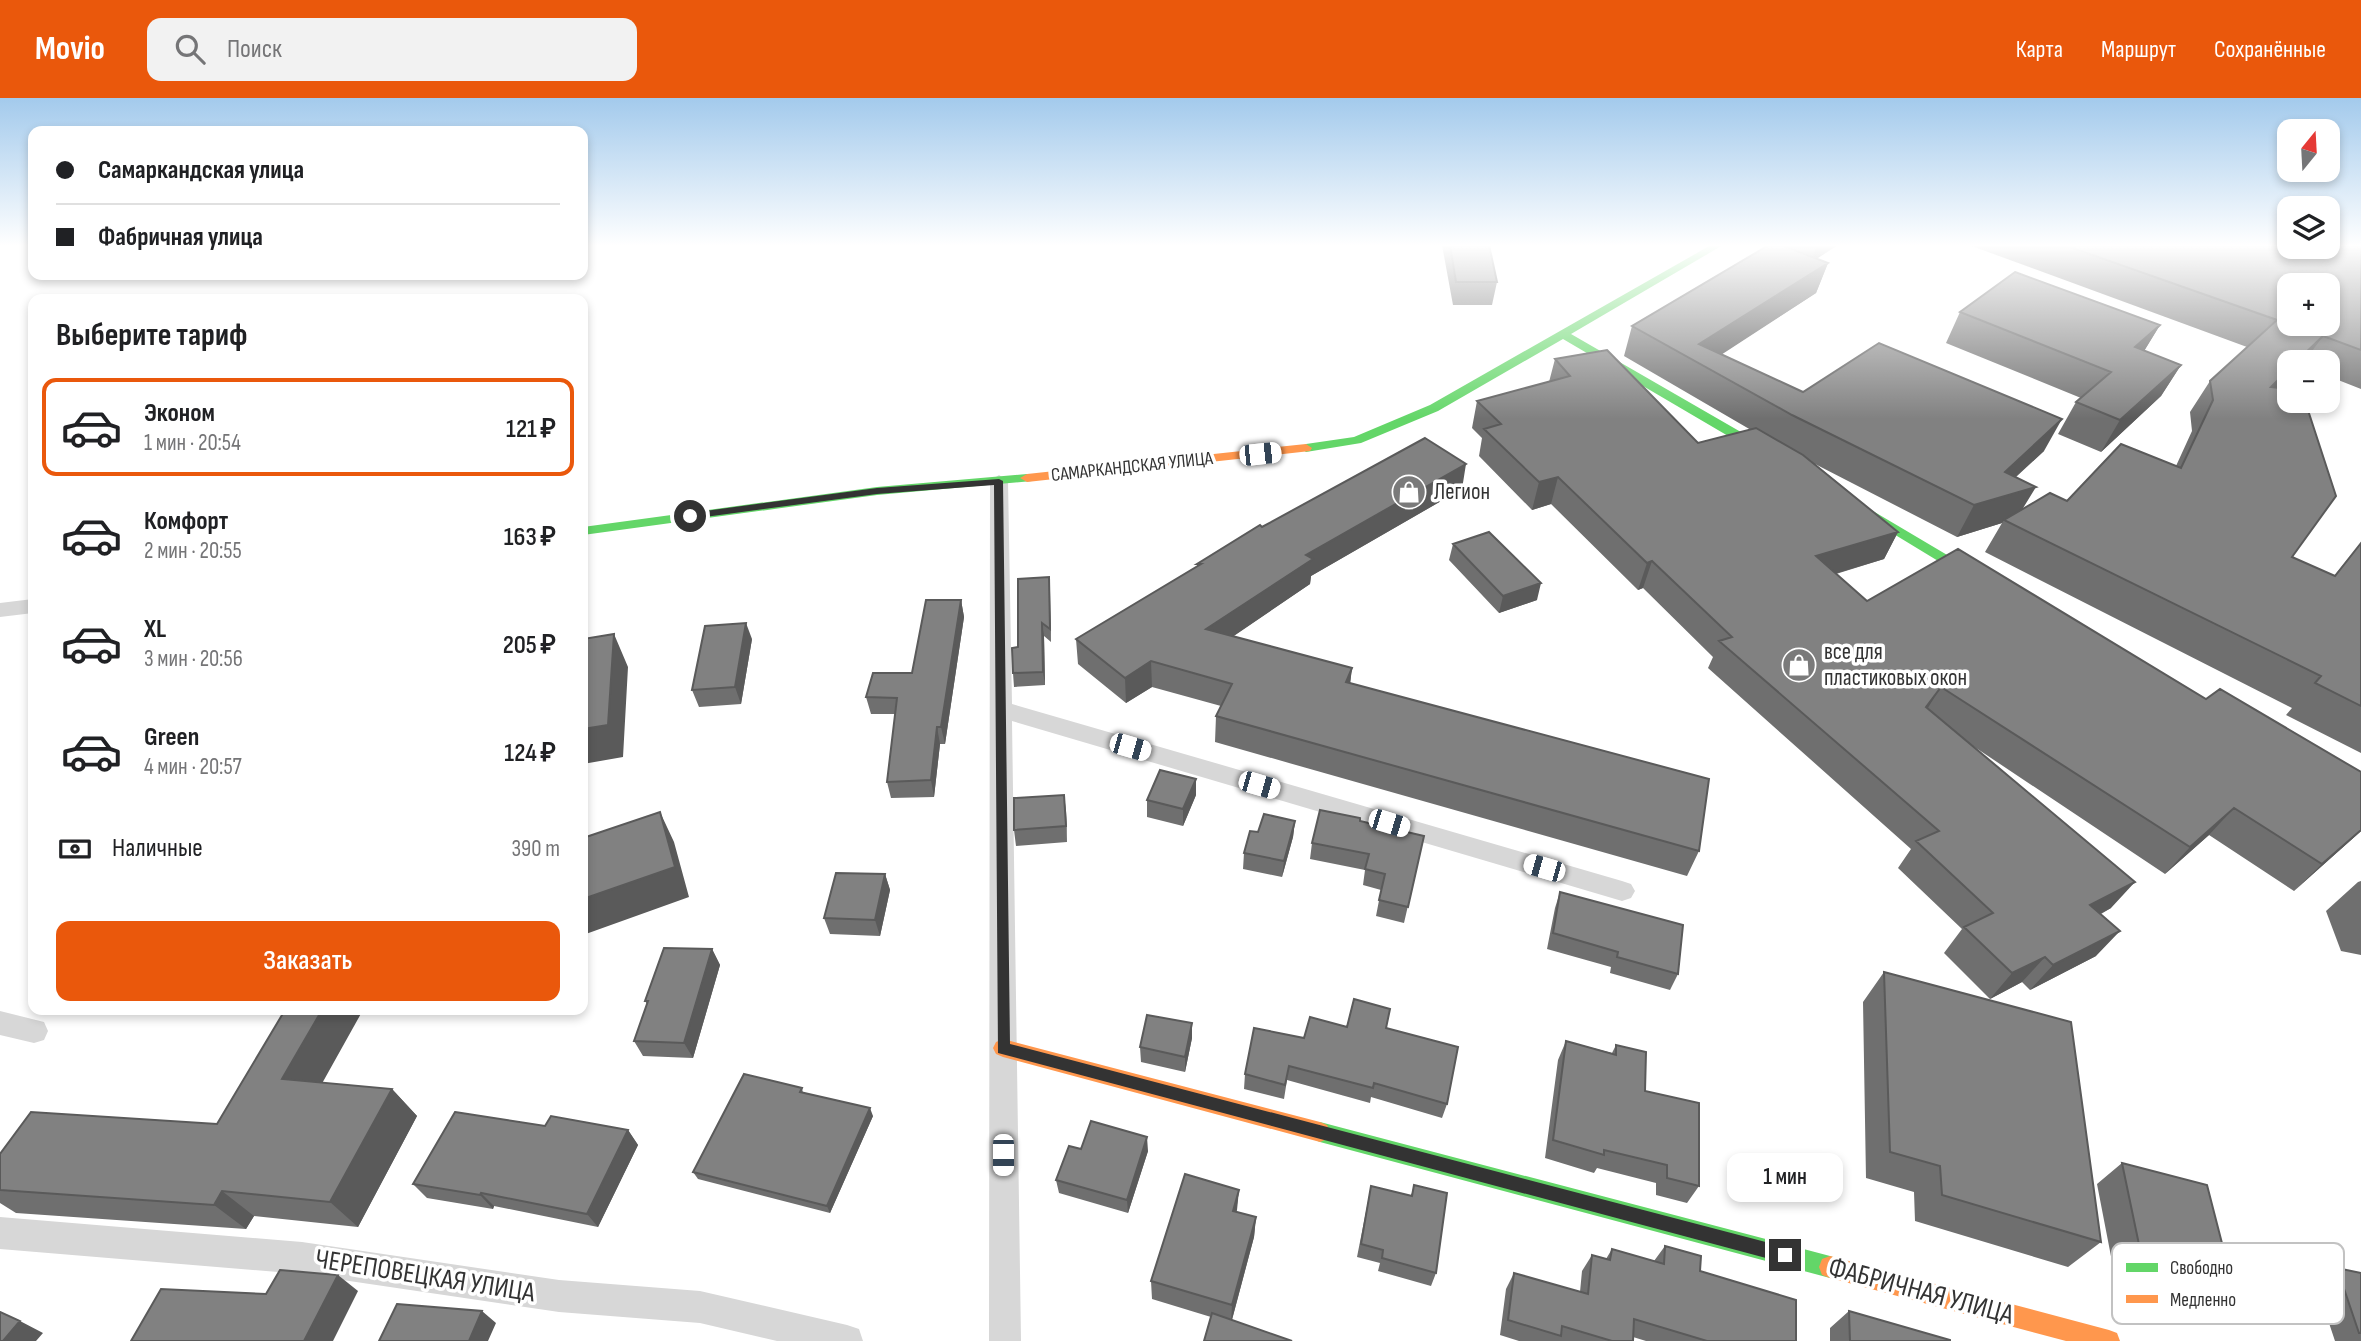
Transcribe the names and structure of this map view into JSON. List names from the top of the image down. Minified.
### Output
{"streets":{"street":["САМАРКАНДСКАЯ УЛИЦА","ЧЕРЕПОВЕЦКАЯ УЛИЦА","ФАБРИЧНАЯ УЛИЦА"]},"places":{"shop":["Легион","все для пластиковых окон"]},"legend":["Свободно","Медленно"],"north":"top","page":{"header":"Movio","search":"Поиск","nav":["Карта","Маршрут","Сохранённые"],"map_buttons":["+","−"],"banner":["Самаркандская улица","Фабричная улица"],"heading":"Выберите тариф","list":[{"name":"Эконом","note":"1 мин · 20:54","value":"121 ₽"},{"name":"Комфорт","note":"2 мин · 20:55","value":"163 ₽"},{"name":"XL","note":"3 мин · 20:56","value":"205 ₽"},{"name":"Green","note":"4 мин · 20:57","value":"124 ₽"}],"pay":["Наличные","390 m"],"buttons":"Заказать","bubble":"1 мин"}}
